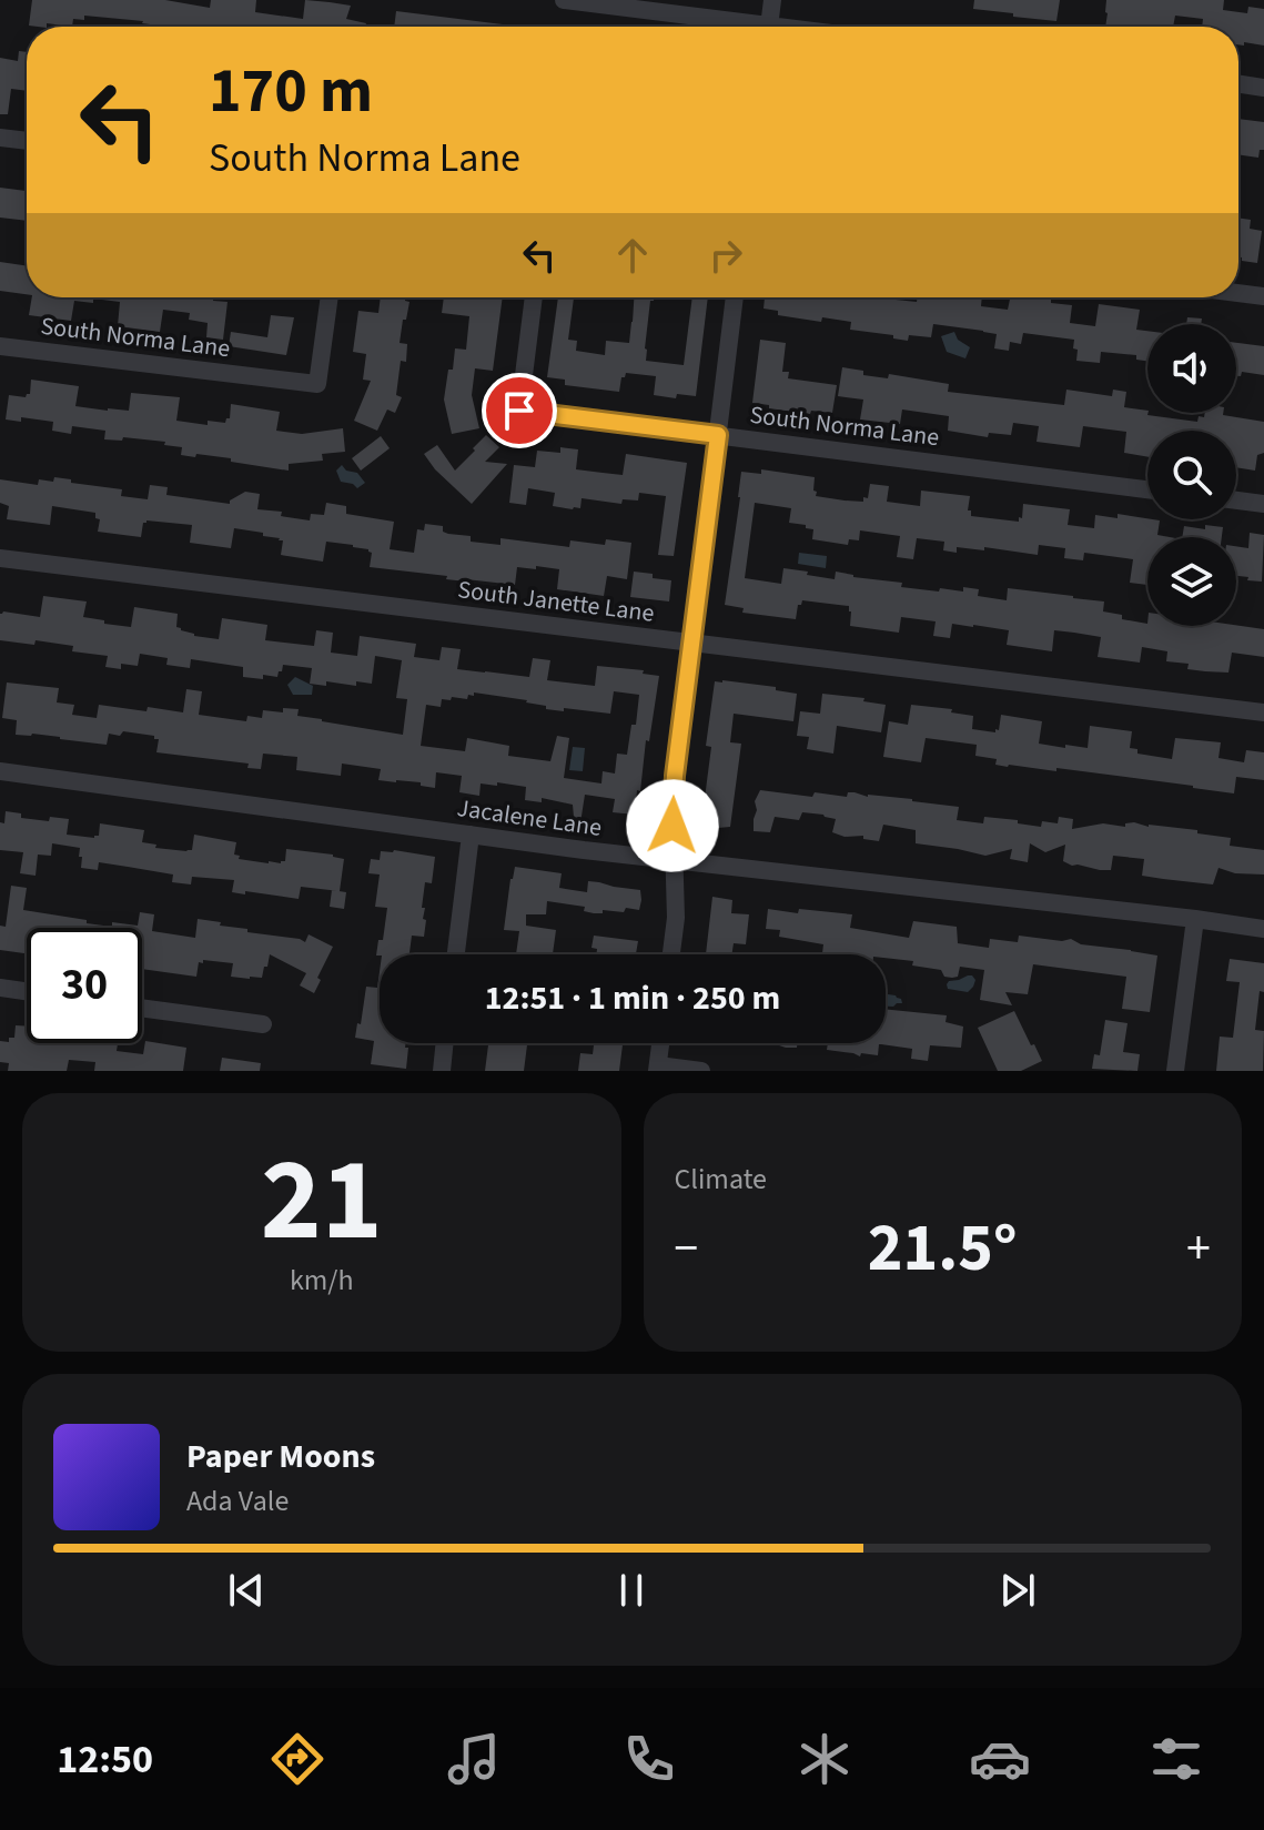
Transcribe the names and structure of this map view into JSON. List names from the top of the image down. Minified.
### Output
{"streets":{"street":["South Norma Lane","South Janette Lane","Jacalene Lane"]},"page":{"turn":["170 m","South Norma Lane"],"limit":"30","trip":"12:51 · 1 min · 250 m","tile":[["21","km/h"],"Climate"],"heat":["−","21.5°","+"],"song":["Paper Moons","Ada Vale"],"tabs":"12:50"}}
